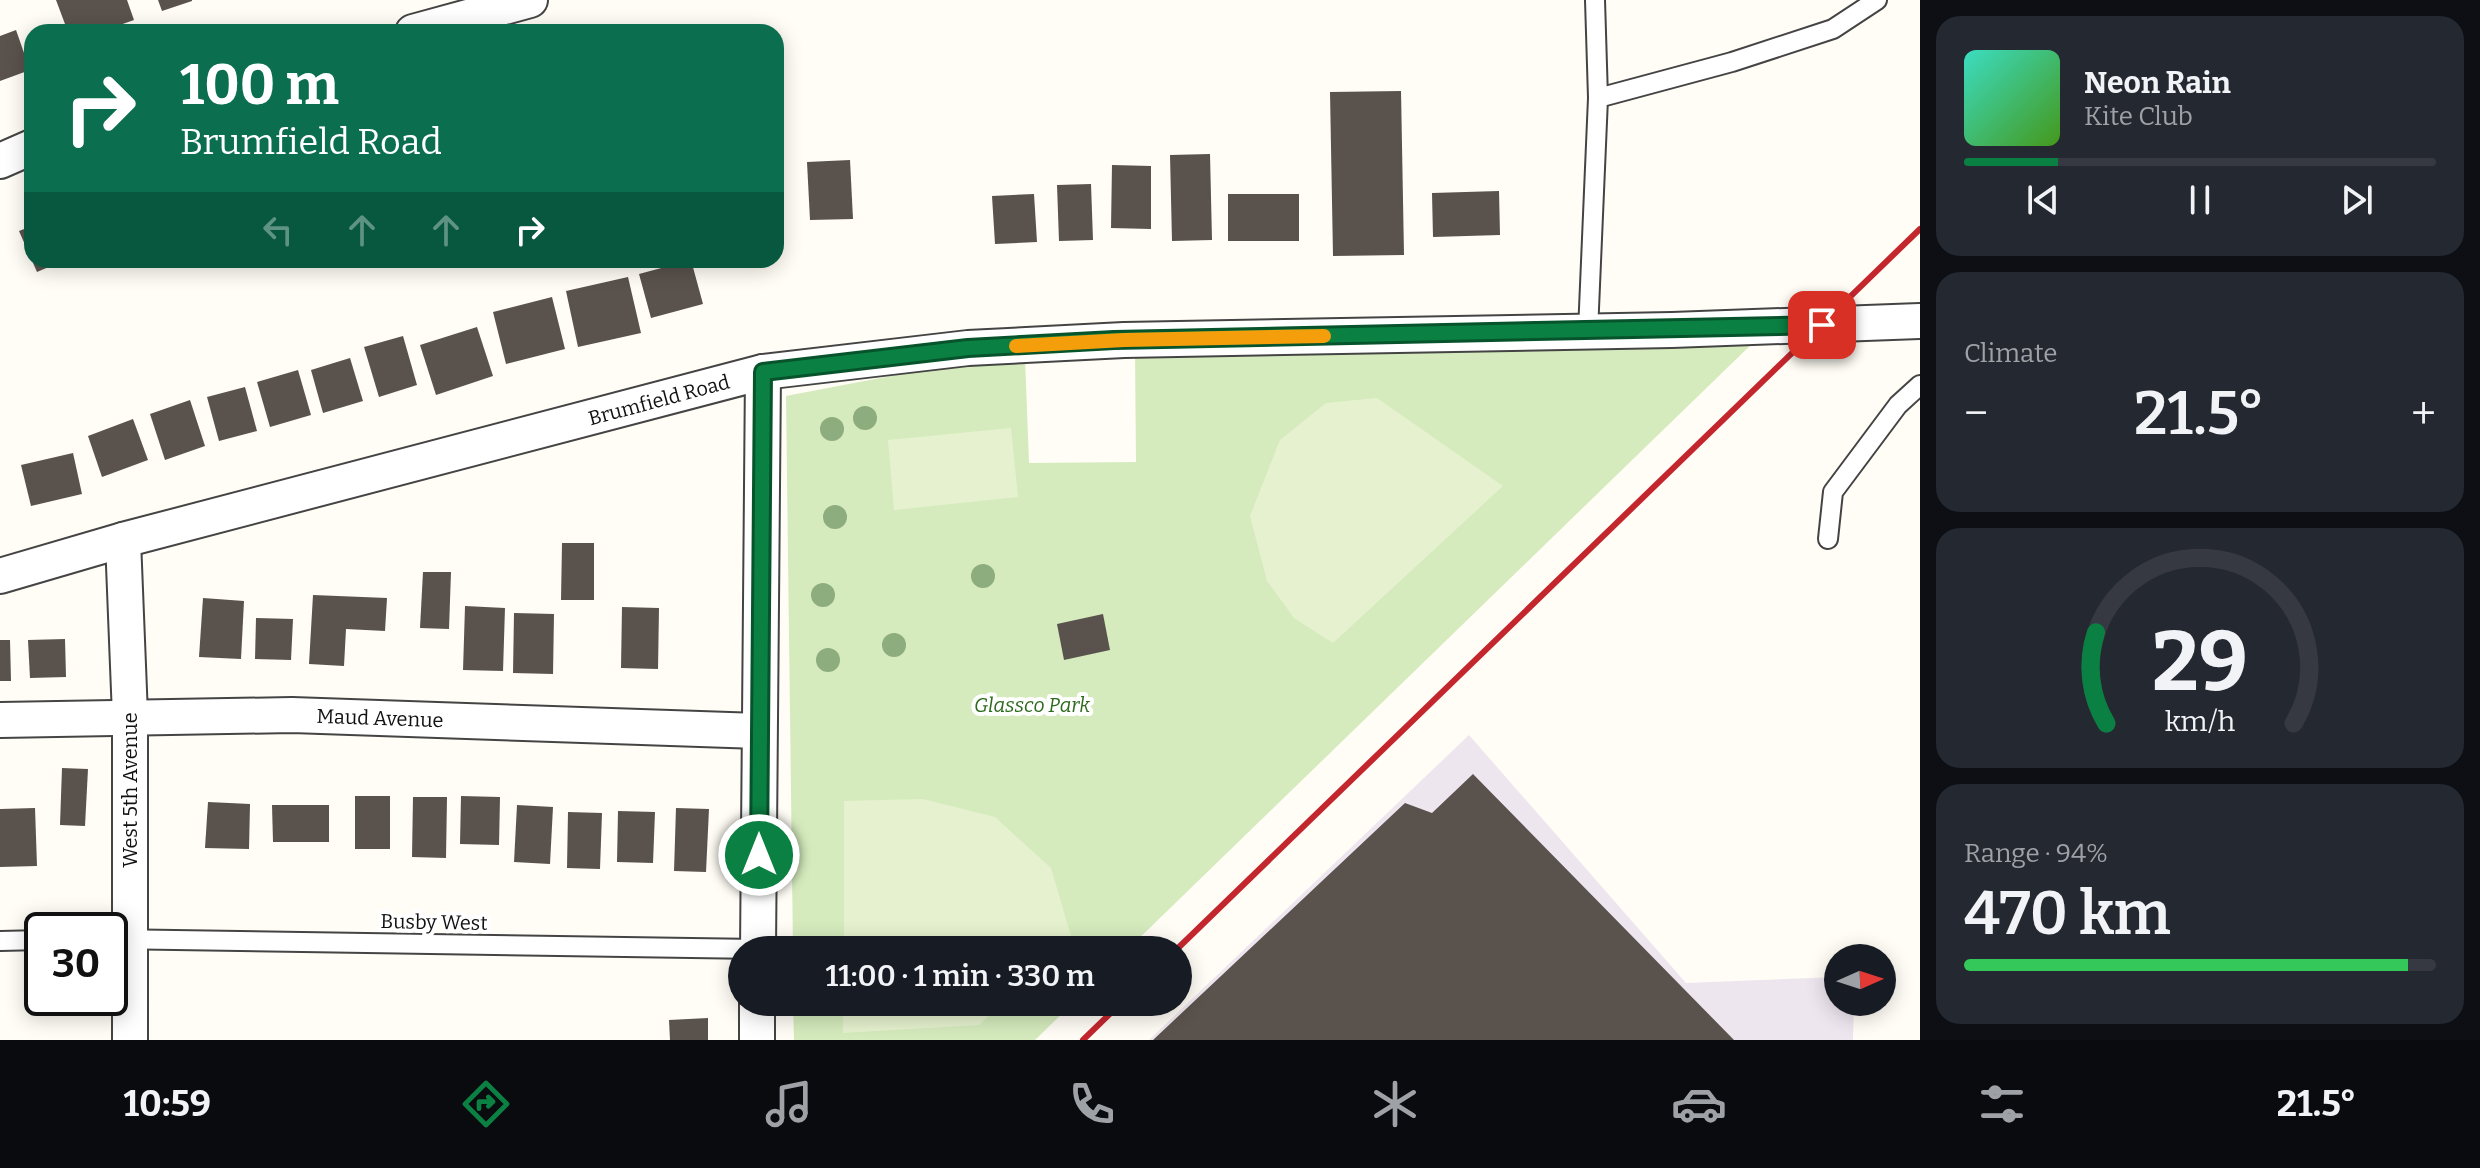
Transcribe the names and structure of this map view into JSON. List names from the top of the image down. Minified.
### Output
{"streets":{"street":["Brumfield Road","Maud Avenue","West 5th Avenue"],"lane":["Busby West"]},"crossings":[["Brumfield Road","West 5th Avenue"],["Maud Avenue","West 5th Avenue"]],"parks":["Glassco Park"],"north":"right","page":{"turn":["100 m","Brumfield Road"],"song":["Neon Rain","Kite Club"],"tile":["Climate",["Range · 94%","470 km"]],"heat":["−","21.5°","+"],"limit":"30","trip":"11:00 · 1 min · 330 m","tabs":["10:59","21.5°"],"gauge":["29","km/h"]}}
